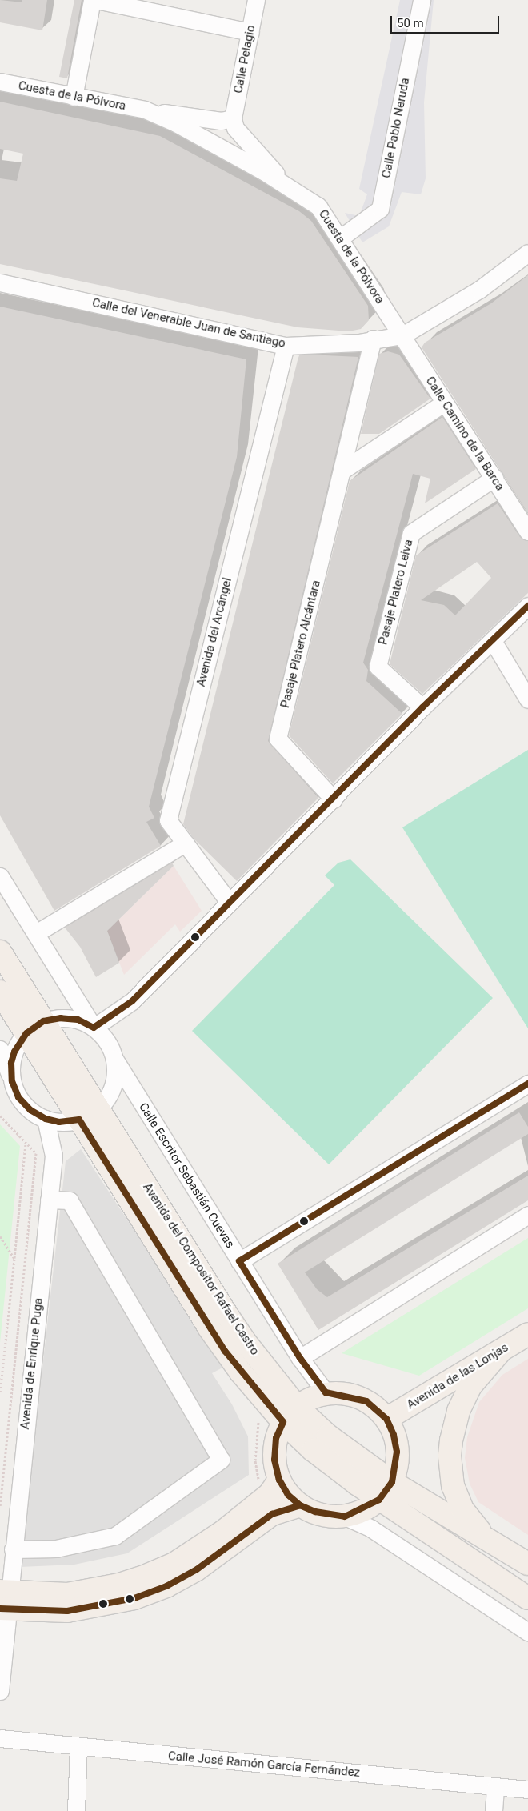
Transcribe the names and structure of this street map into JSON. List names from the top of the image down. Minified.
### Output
{"streets":{"main road":["Avenida del Compositor Rafael Castro","Avenida de las Lonjas"],"street":["Calle Pelagio","Cuesta de la Pólvora","Calle Pablo Neruda","Calle del Venerable Juan de Santiago","Calle Camino de la Barca","Pasaje Platero Leiva","Avenida del Arcángel","Pasaje Platero Alcántara","Calle Escritor Sebastián Cuevas","Avenida de Enrique Puga","Calle José Ramón García Fernández"]},"crossings":[["Calle Pelagio","Cuesta de la Pólvora"],["Cuesta de la Pólvora","Calle Pablo Neruda"],["Cuesta de la Pólvora","Calle del Venerable Juan de Santiago"],["Cuesta de la Pólvora","Calle Camino de la Barca"],["Calle del Venerable Juan de Santiago","Calle Camino de la Barca"],["Calle del Venerable Juan de Santiago","Avenida del Arcángel"],["Calle del Venerable Juan de Santiago","Pasaje Platero Alcántara"],["Calle Camino de la Barca","Pasaje Platero Leiva"]],"scale_bar":"50 m"}
